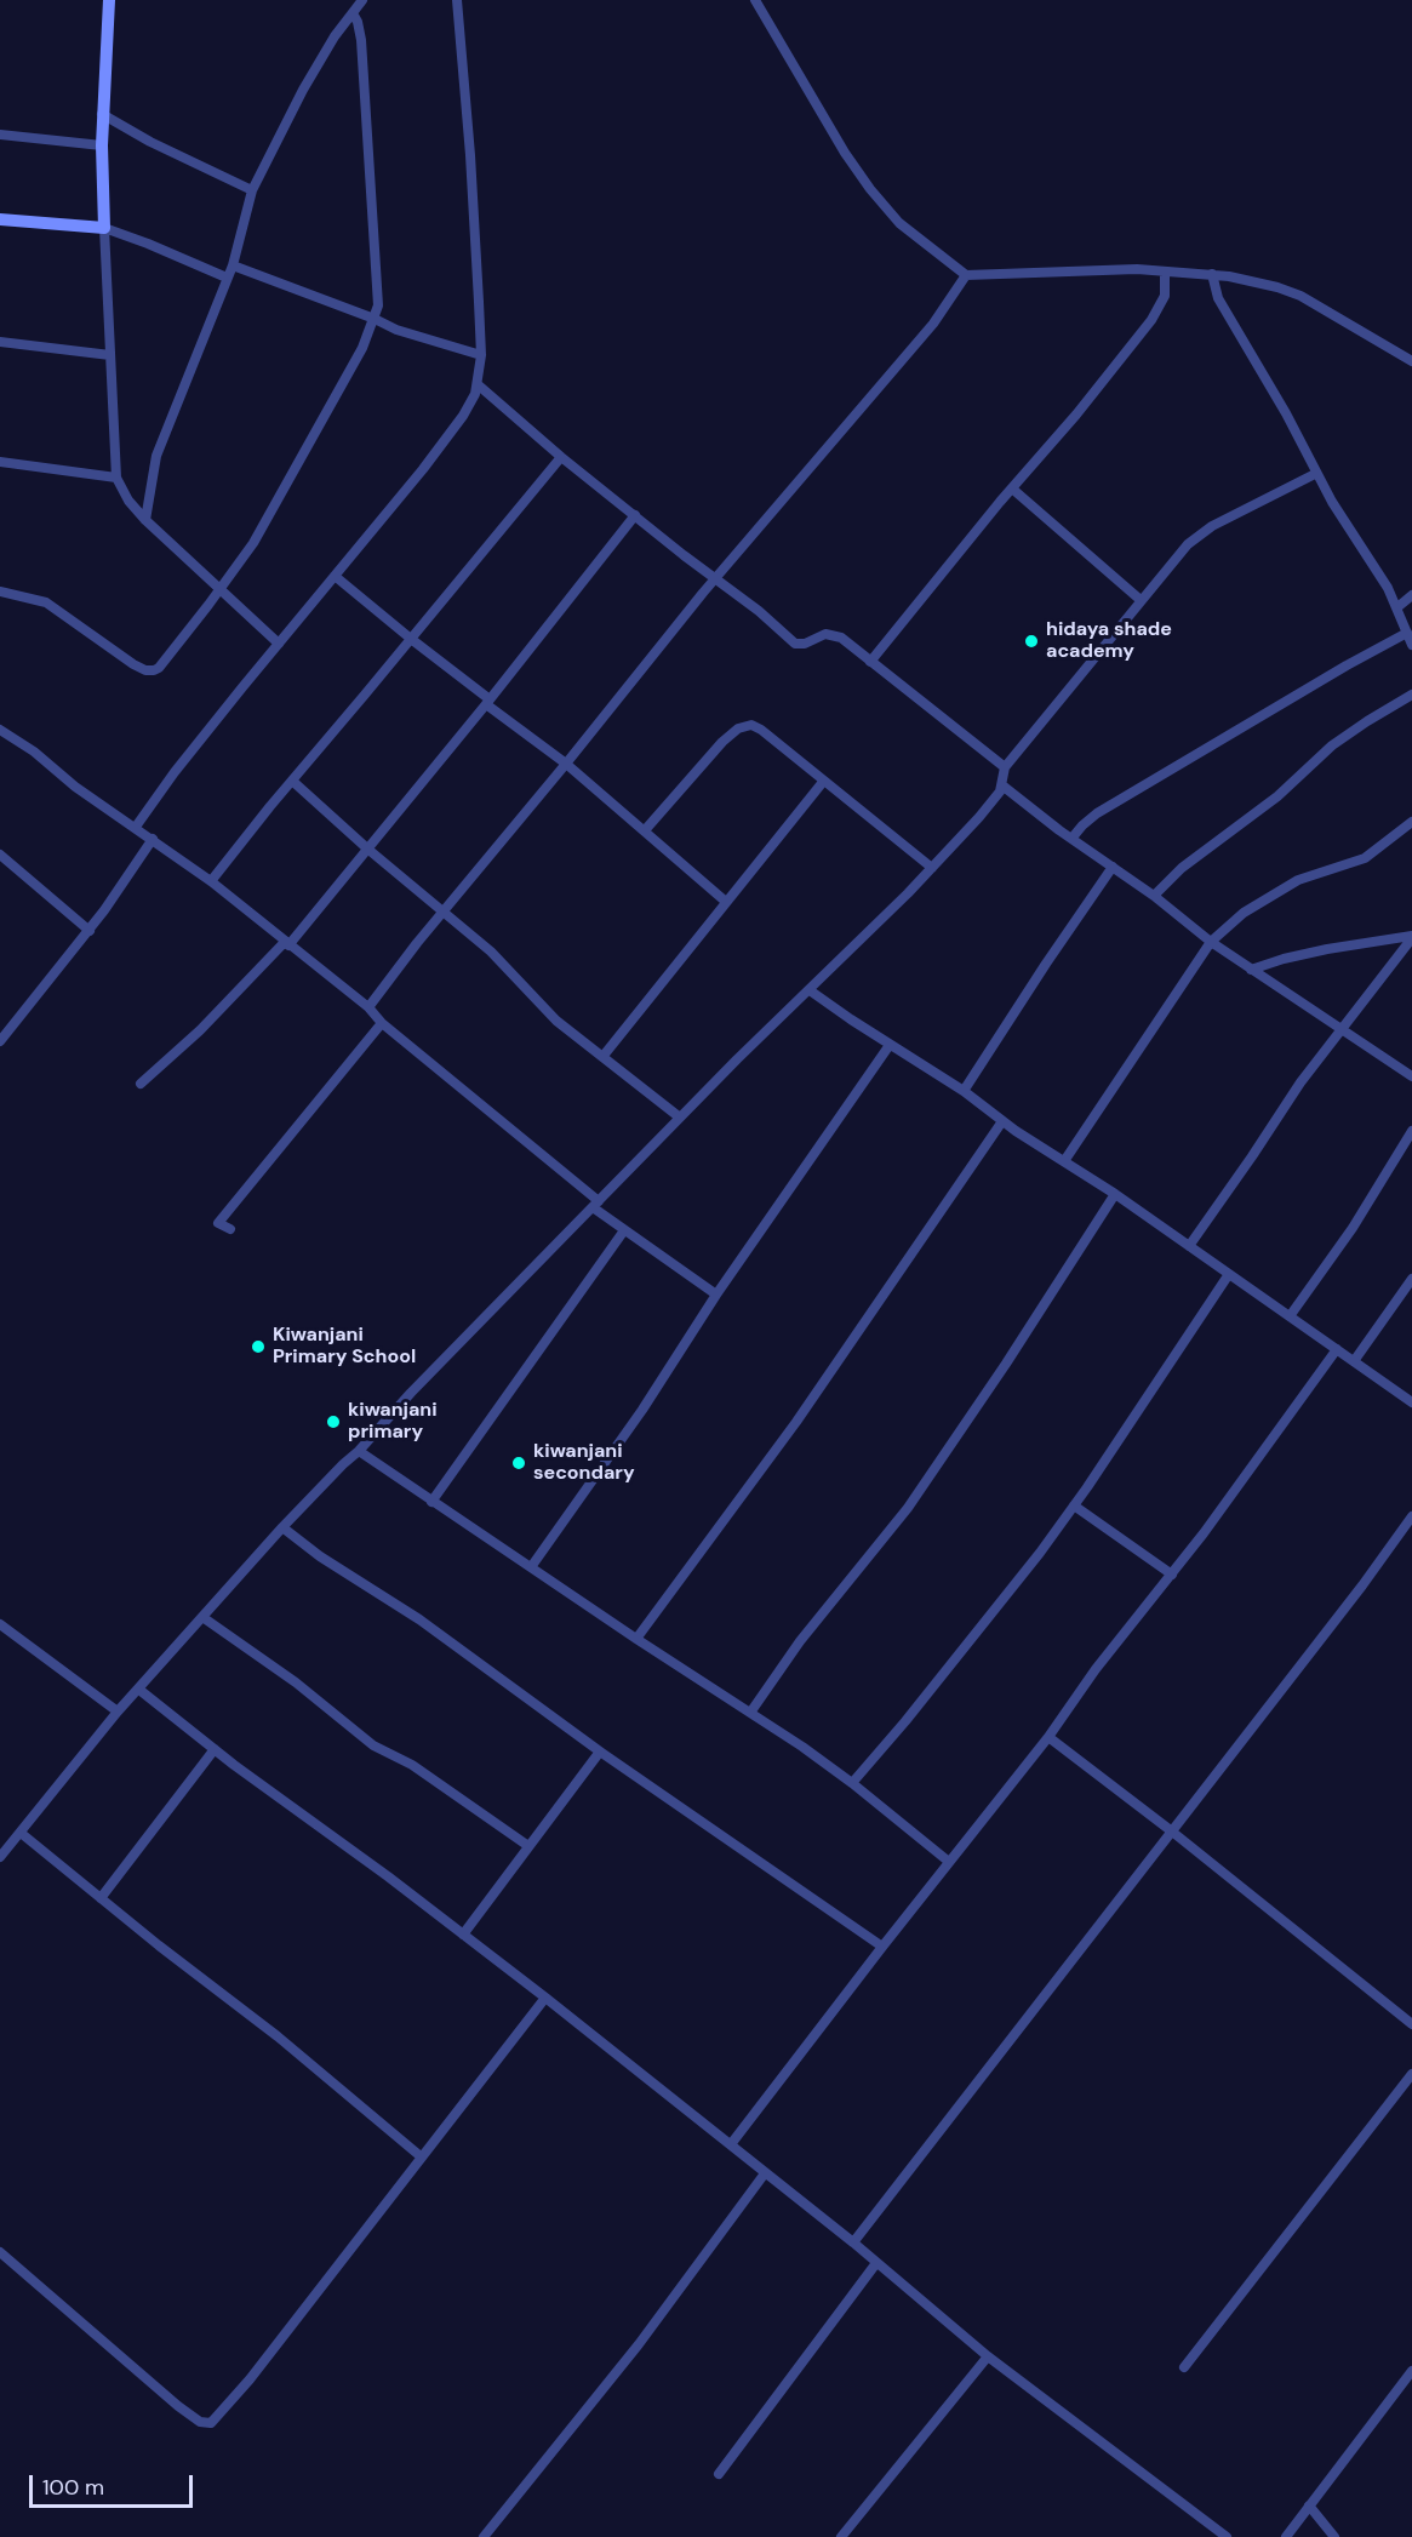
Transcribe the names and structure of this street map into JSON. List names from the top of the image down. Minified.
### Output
{"places":["hidaya shade academy","Kiwanjani Primary School","kiwanjani primary","kiwanjani secondary"],"scale_bar":"100 m"}
